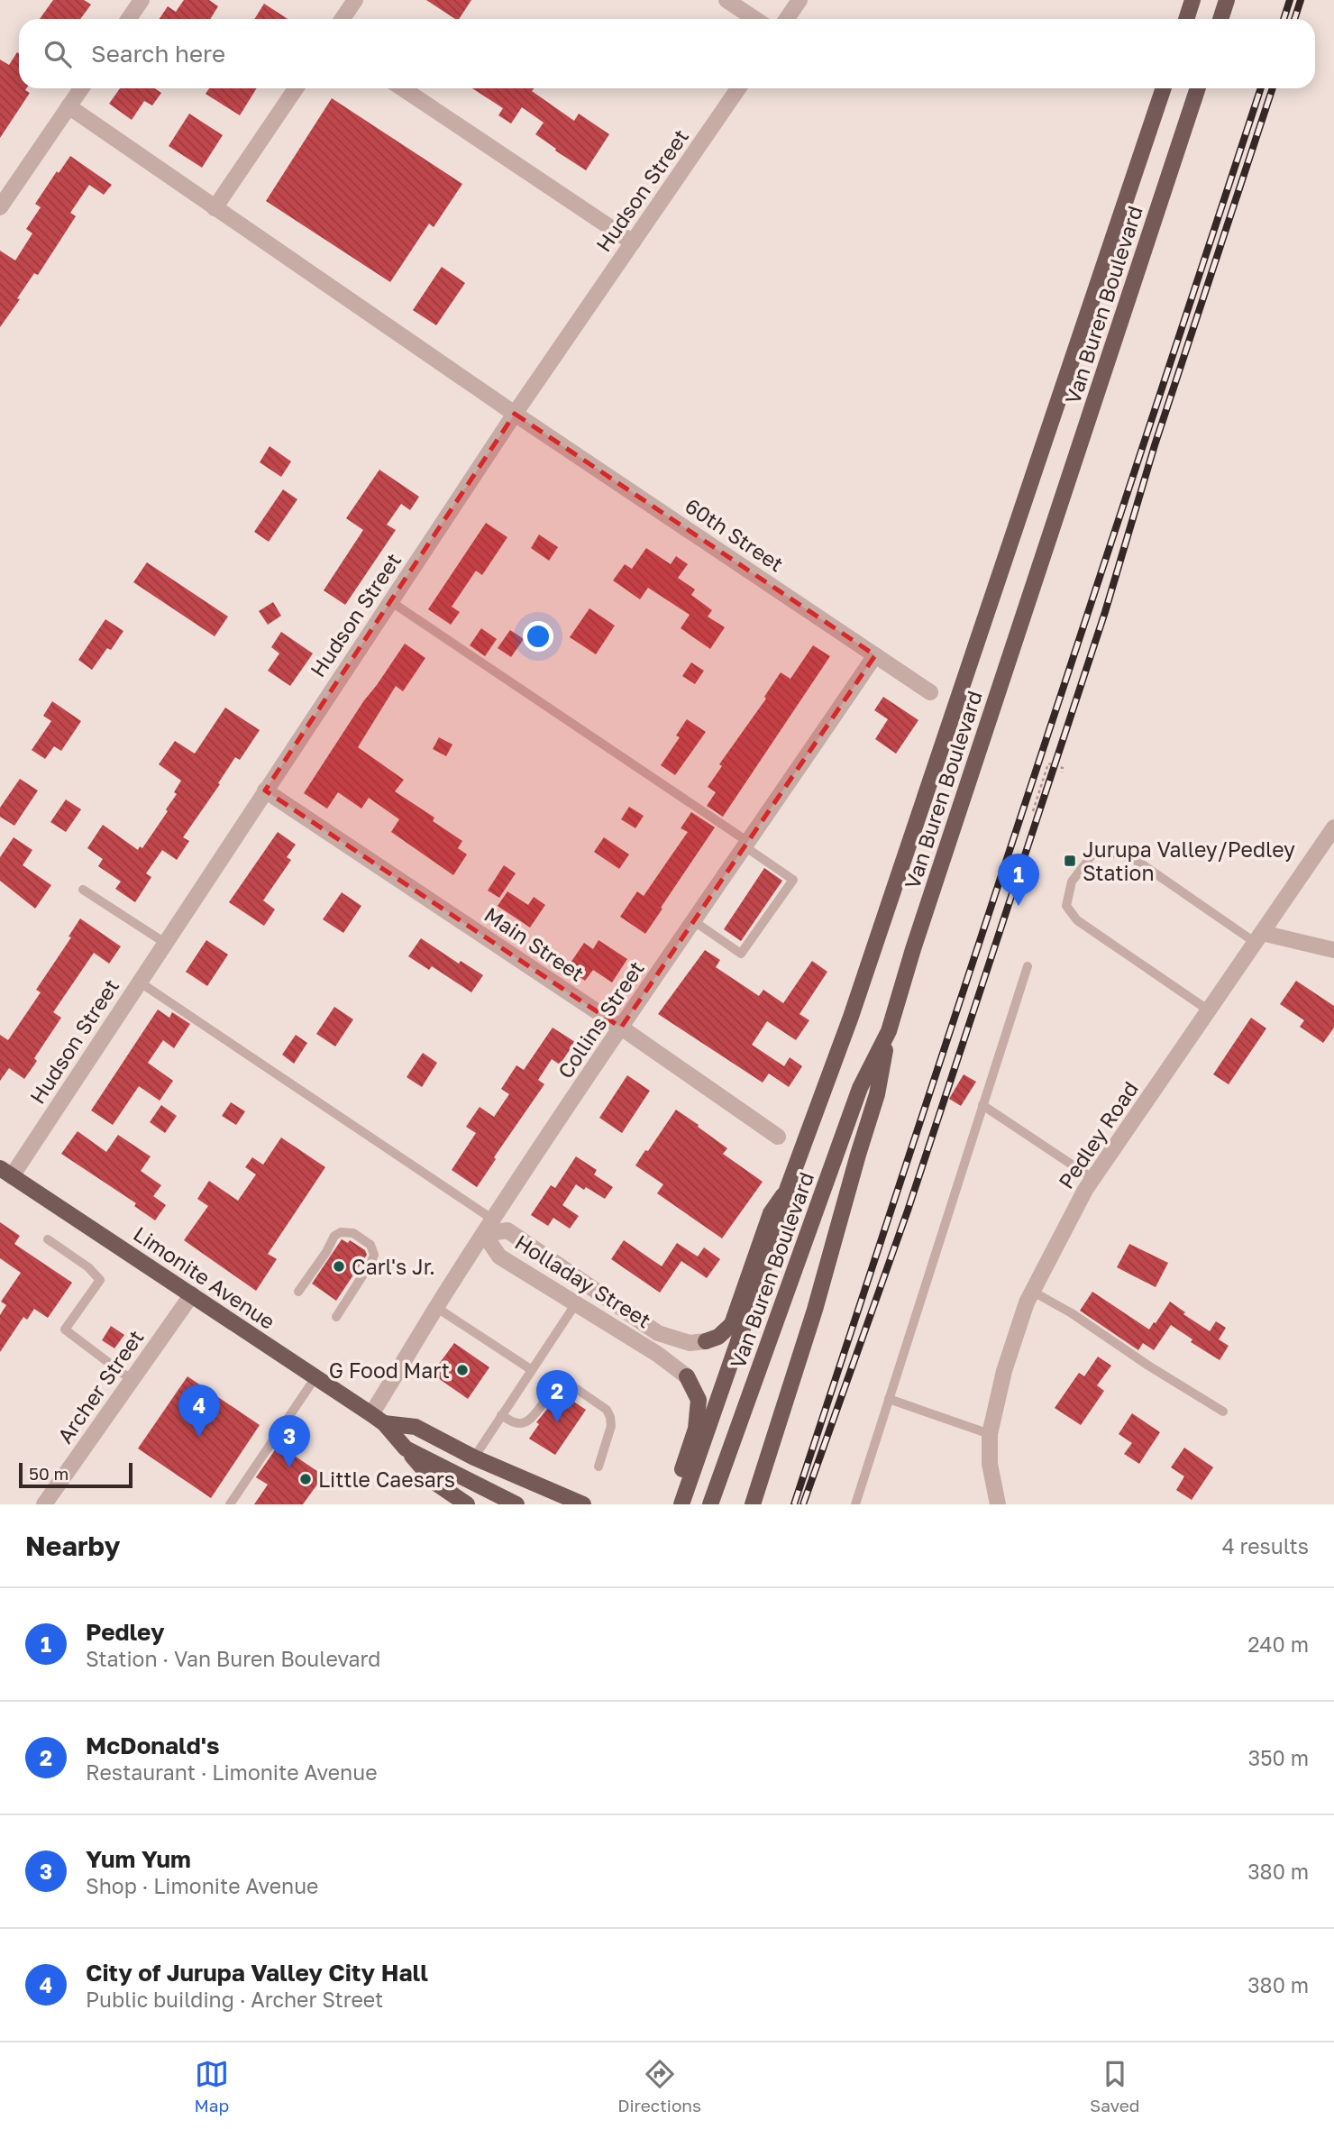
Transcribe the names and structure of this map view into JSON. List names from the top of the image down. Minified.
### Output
{"streets":{"main road":["Van Buren Boulevard","Limonite Avenue"],"street":["Hudson Street","60th Street","Main Street","Collins Street","Pedley Road","Holladay Street","Archer Street"]},"crossings":[["Hudson Street","60th Street"],["Hudson Street","Main Street"],["Hudson Street","Limonite Avenue"],["60th Street","Collins Street"],["Main Street","Collins Street"],["Collins Street","Limonite Avenue"],["Collins Street","Holladay Street"],["Limonite Avenue","Archer Street"]],"places":{"transit":["Jurupa Valley/Pedley Station"],"other":["Carl's Jr.","G Food Mart","Little Caesars"]},"scale_bar":"50 m","page":{"search":"Search here","pins":["1","2","4","3"],"scale":"50 m","heading":["Nearby","4 results"],"list":[{"mark":"1","name":"Pedley","note":"Station · Van Buren Boulevard","value":"240 m"},{"mark":"2","name":"McDonald's","note":"Restaurant · Limonite Avenue","value":"350 m"},{"mark":"3","name":"Yum Yum","note":"Shop · Limonite Avenue","value":"380 m"},{"mark":"4","name":"City of Jurupa Valley City Hall","note":"Public building · Archer Street","value":"380 m"}],"nav":["Map","Directions","Saved"]}}
